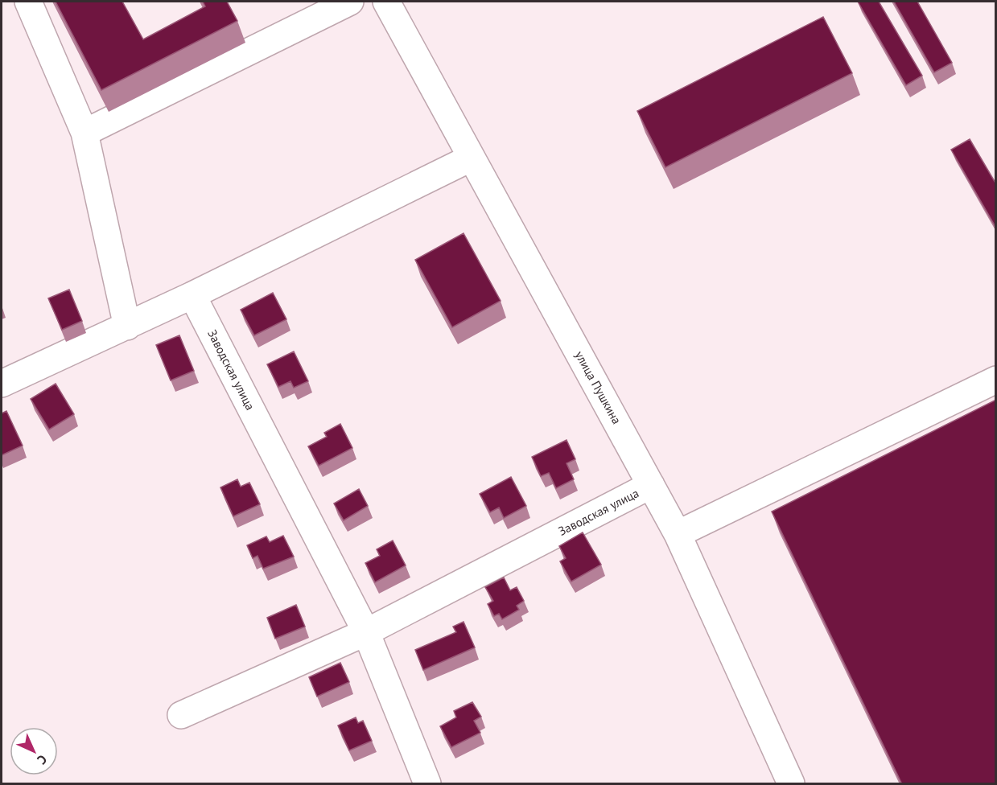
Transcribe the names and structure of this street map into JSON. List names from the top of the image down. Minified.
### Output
{"streets":{"street":["Заводская улица","улица Пушкина"]},"crossings":[["Заводская улица","улица Пушкина"]],"north":"bottom right"}
